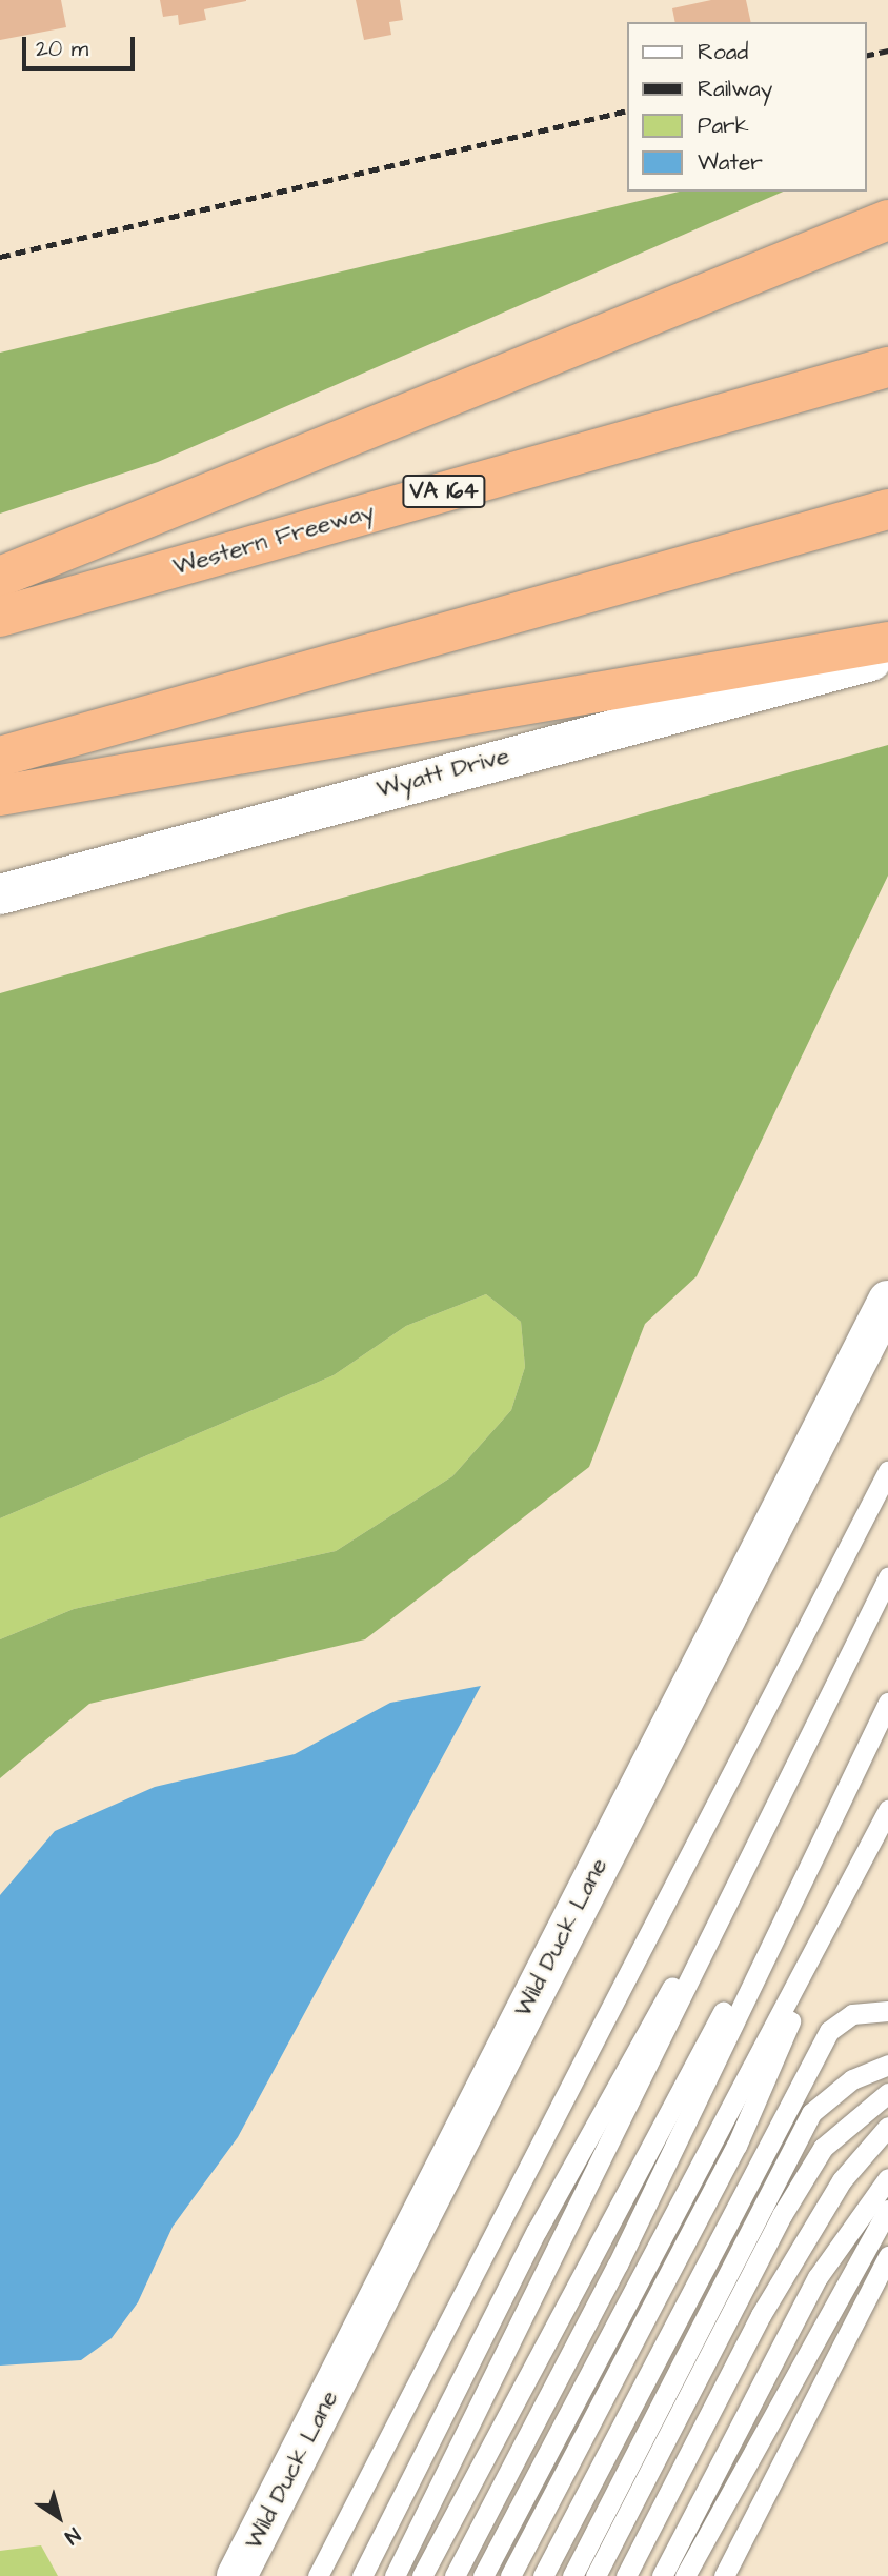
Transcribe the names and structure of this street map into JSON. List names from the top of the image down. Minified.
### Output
{"streets":{"highway":["VA 164","Western Freeway"],"street":["Wyatt Drive","Wild Duck Lane"]},"legend":["Road","Railway","Park","Water"],"scale_bar":"20 m","north":"bottom right"}
